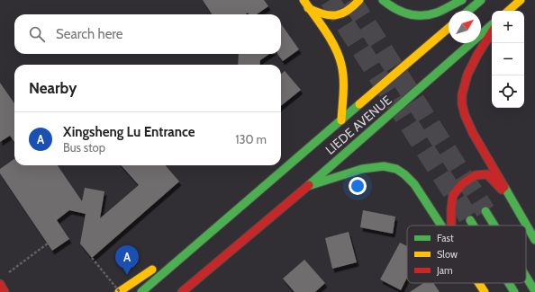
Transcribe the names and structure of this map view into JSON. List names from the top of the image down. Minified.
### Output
{"streets":{"main road":["LIEDE AVENUE"]},"legend":["Fast","Slow","Jam"],"north":"top right","page":{"map_buttons":["+","−"],"search":"Search here","heading":"Nearby","list":[{"mark":"A","name":"Xingsheng Lu Entrance","note":"Bus stop","value":"130 m"}],"pins":"A"}}
